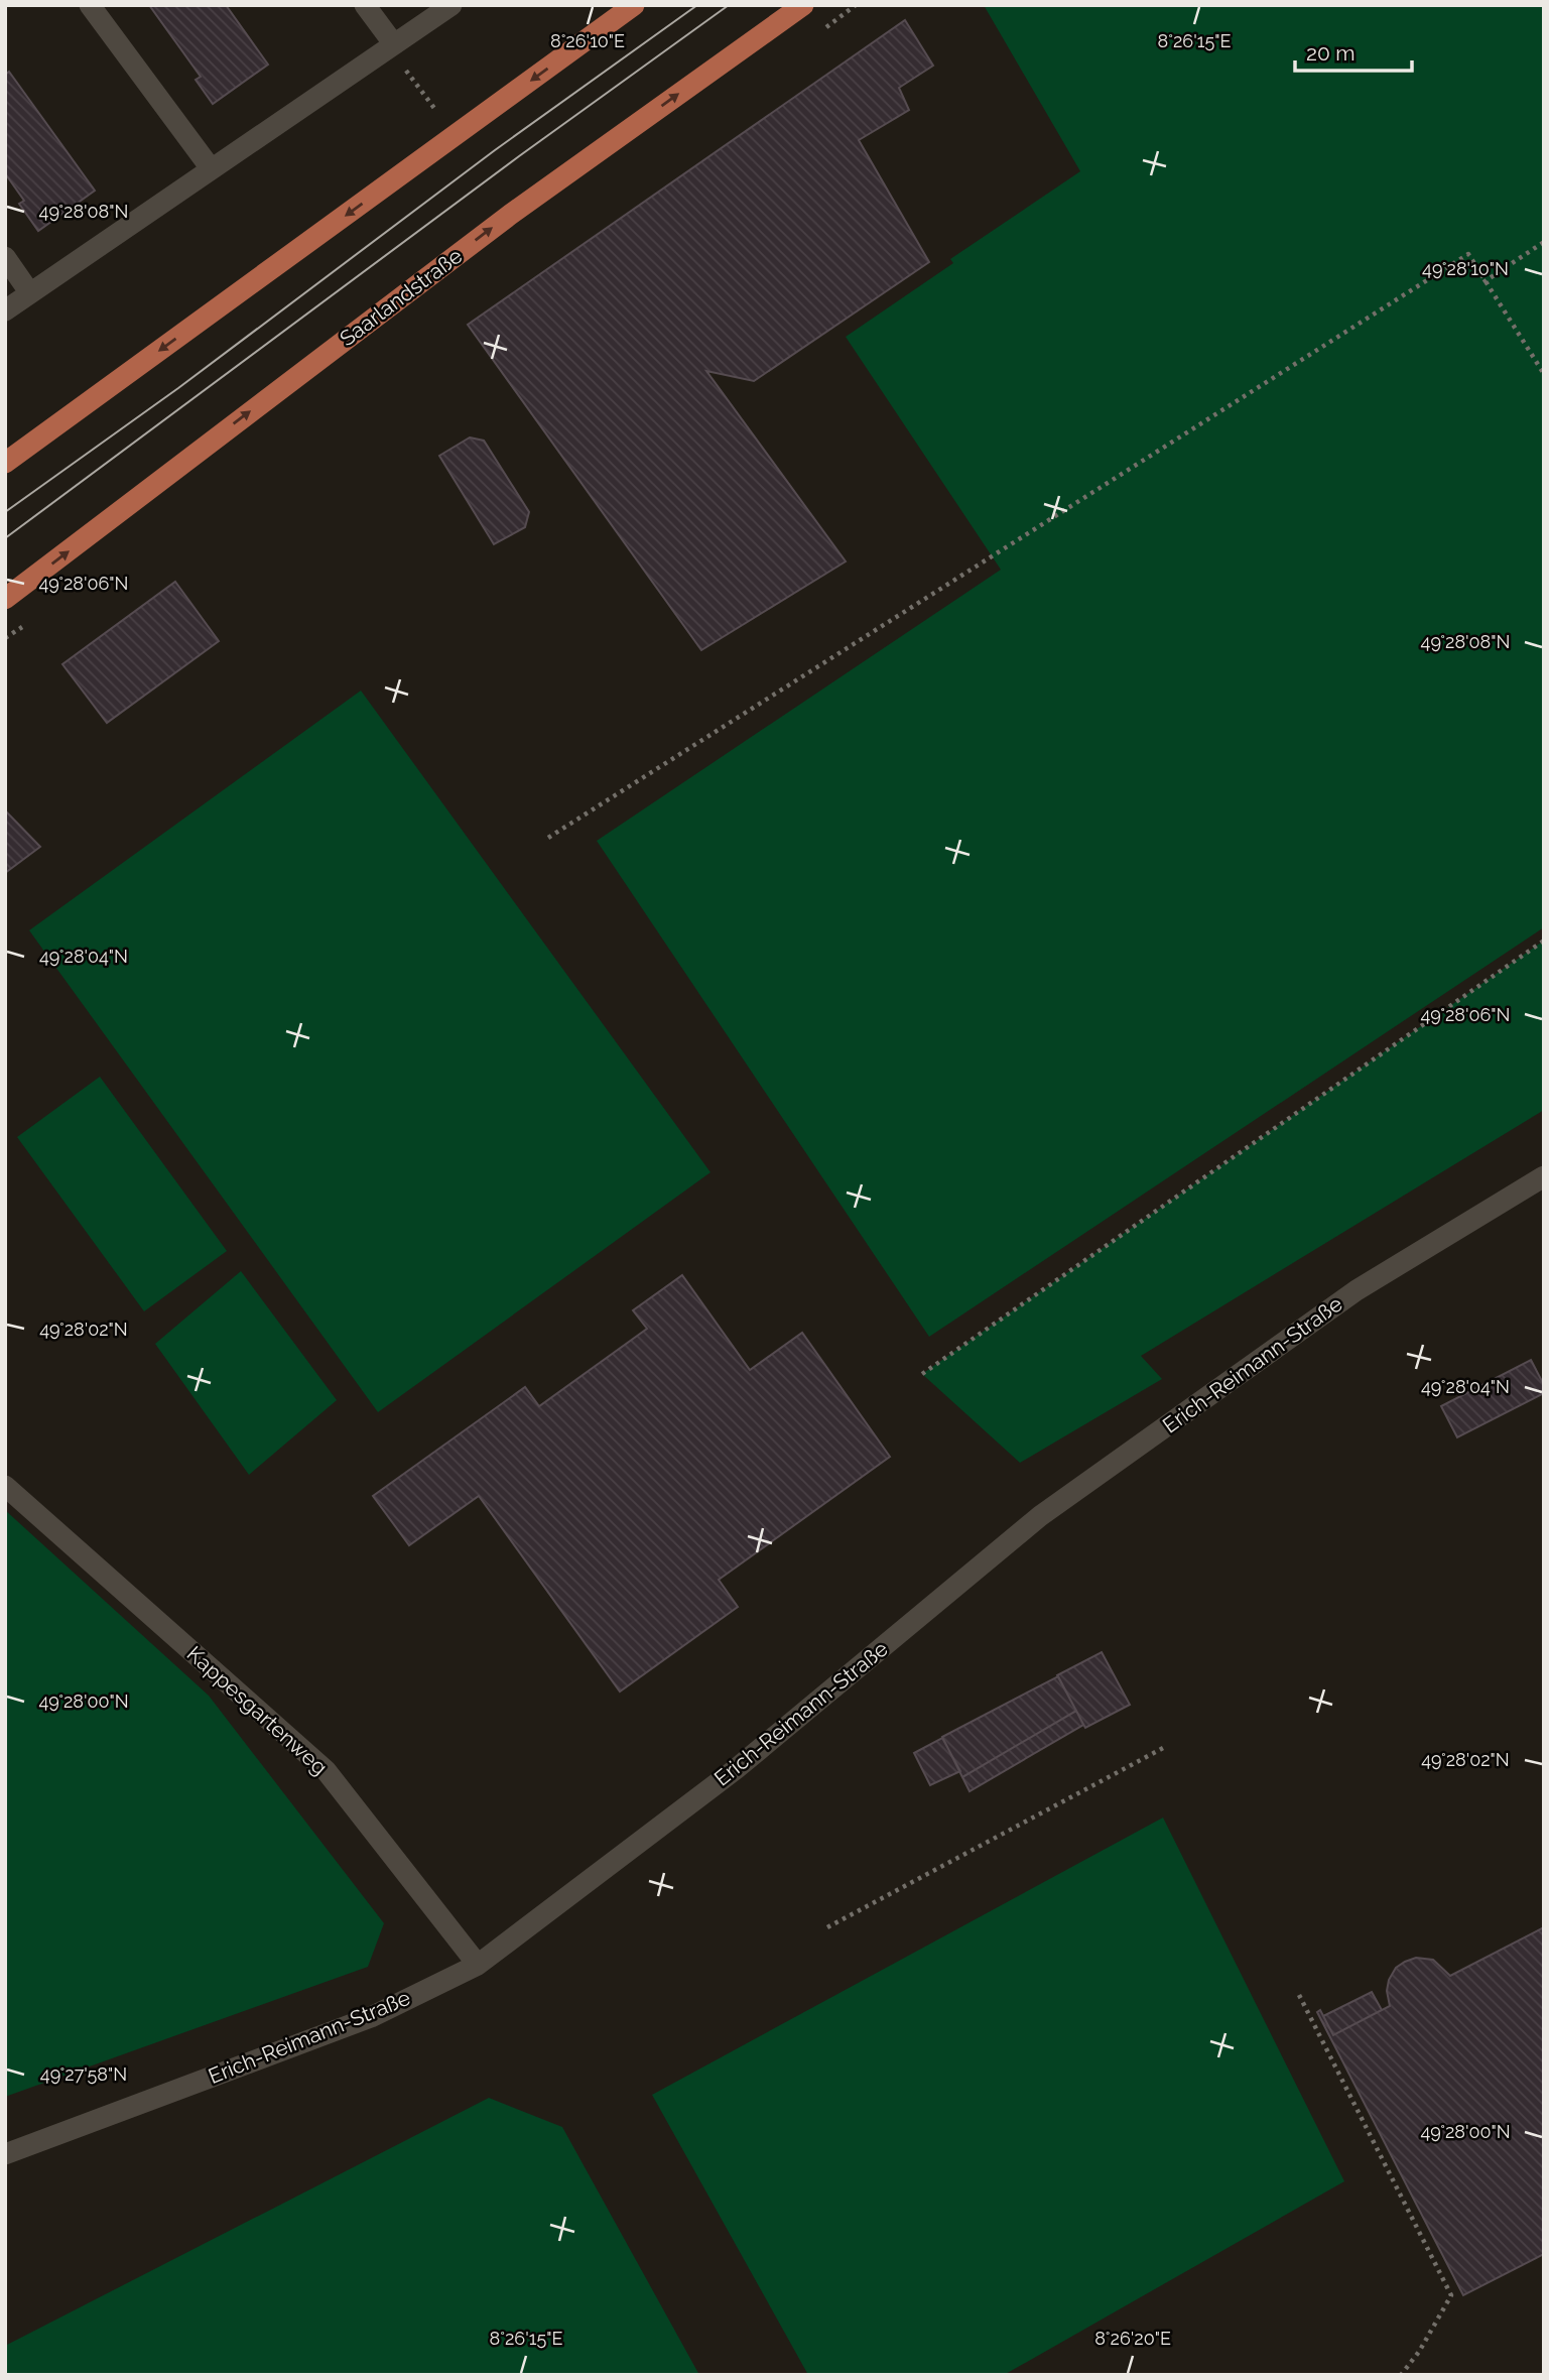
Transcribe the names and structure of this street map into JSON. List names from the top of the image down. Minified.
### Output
{"streets":{"main road":["Saarlandstraße"],"street":["Erich-Reimann-Straße","Kappesgartenweg"]},"crossings":[["Erich-Reimann-Straße","Kappesgartenweg"]],"scale_bar":"20 m","coordinates":["8°26'10\"E","8°26'15\"E","49°28'08\"N","49°28'10\"N","49°28'06\"N","49°28'04\"N","49°28'02\"N","49°28'00\"N","49°27'58\"N","8°26'20\"E"]}
